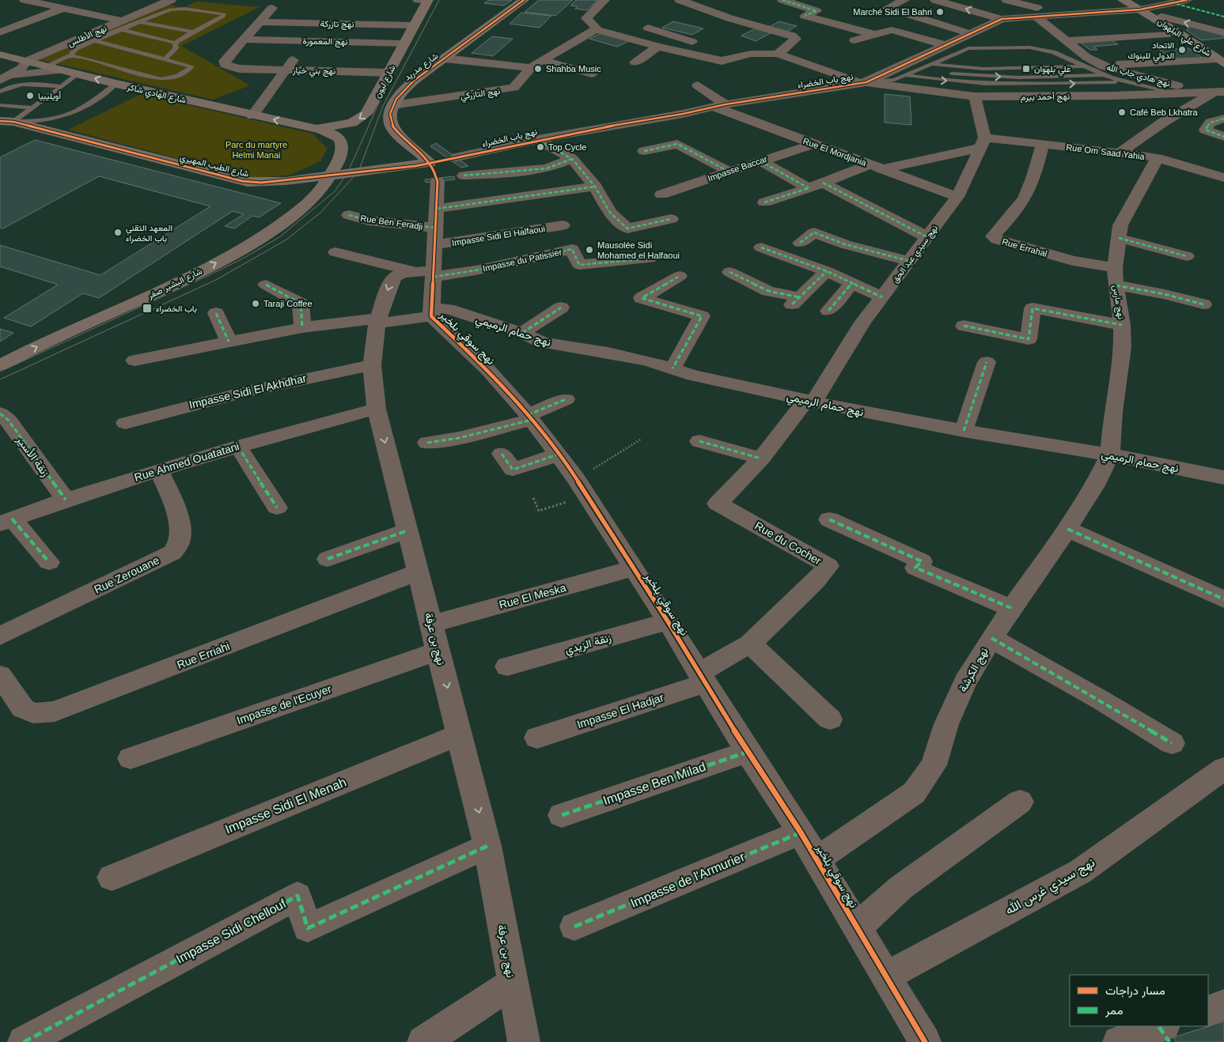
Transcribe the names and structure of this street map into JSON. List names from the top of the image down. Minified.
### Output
{"streets":{"street":["نهج تازركة","نهج الأطلس","شارع علي البلهوان","نهج المعمورة","شارع مدريد","نهج بني خيار","نهج هادي جاب الله","نهج باب الخضراء","شارع ليون","شارع الهادي شاكر","نهج التازركي","نهج أحمد بيرم","Rue El Mordjania","Rue Om Saad Yahia","شارع الطيب المهيري","Impasse Baccar","Rue Ben Feradji","Impasse Sidi El Halfaoui","Rue Errahal","نهج سيدي عبد الحق","Impasse du Patissier","شارع البشير صفر","نهج مارس","نهج حمام الرميمي","نهج سوقي بلخير","Impasse Sidi El Akhdhar","زنقة الأسير","Rue Ahmed Ouatatani","Rue du Cocher","Rue Zerouane","Rue El Meska","نهج بن عرفة","زنقة الزيدي","Rue Erriahi","نهج الكرشة","Impasse de l'Ecuyer","Impasse El Hadjar","Impasse Ben Milad","Impasse Sidi El Menah","Impasse de l'Armurier","نهج سيدي غرس الله","Impasse Sidi Chellouf"]},"crossings":[["نهج تازركة","شارع ليون"],["نهج الأطلس","شارع الهادي شاكر"],["شارع علي البلهوان","نهج باب الخضراء"],["نهج المعمورة","نهج بني خيار"],["نهج المعمورة","شارع ليون"],["شارع مدريد","نهج التازركي"],["نهج بني خيار","شارع ليون"],["نهج هادي جاب الله","نهج باب الخضراء"],["نهج هادي جاب الله","نهج أحمد بيرم"],["نهج باب الخضراء","نهج أحمد بيرم"],["نهج باب الخضراء","Rue El Mordjania"],["نهج باب الخضراء","شارع الطيب المهيري"],["نهج باب الخضراء","نهج سوقي بلخير"],["شارع ليون","شارع الهادي شاكر"],["شارع ليون","شارع البشير صفر"],["شارع الهادي شاكر","شارع البشير صفر"],["Rue El Mordjania","Rue Om Saad Yahia"],["Rue El Mordjania","Impasse Baccar"],["Rue El Mordjania","نهج سيدي عبد الحق"],["Rue Om Saad Yahia","Rue Errahal"],["Rue Om Saad Yahia","نهج سيدي عبد الحق"],["Rue Om Saad Yahia","نهج مارس"],["شارع الطيب المهيري","شارع البشير صفر"],["شارع الطيب المهيري","نهج سوقي بلخير"],["Rue Ben Feradji","نهج سوقي بلخير"],["Impasse Sidi El Halfaoui","نهج سوقي بلخير"],["Rue Errahal","نهج مارس"],["نهج سيدي عبد الحق","نهج حمام الرميمي"],["نهج سيدي عبد الحق","Rue du Cocher"],["Impasse du Patissier","نهج سوقي بلخير"],["Impasse du Patissier","نهج بن عرفة"],["نهج مارس","نهج حمام الرميمي"],["نهج مارس","نهج الكرشة"],["نهج حمام الرميمي","نهج سوقي بلخير"],["نهج حمام الرميمي","Rue du Cocher"],["نهج حمام الرميمي","نهج بن عرفة"],["نهج حمام الرميمي","نهج الكرشة"],["نهج سوقي بلخير","Rue du Cocher"],["نهج سوقي بلخير","Rue El Meska"],["نهج سوقي بلخير","نهج بن عرفة"],["نهج سوقي بلخير","زنقة الزيدي"],["نهج سوقي بلخير","نهج الكرشة"],["نهج سوقي بلخير","Impasse El Hadjar"],["نهج سوقي بلخير","Impasse Ben Milad"],["نهج سوقي بلخير","Impasse de l'Armurier"],["نهج سوقي بلخير","نهج سيدي غرس الله"],["Impasse Sidi El Akhdhar","نهج بن عرفة"],["زنقة الأسير","Rue Ahmed Ouatatani"],["Rue Ahmed Ouatatani","Rue Zerouane"],["Rue Ahmed Ouatatani","نهج بن عرفة"],["Rue du Cocher","Impasse El Hadjar"],["Rue El Meska","نهج بن عرفة"],["نهج بن عرفة","Rue Erriahi"],["نهج بن عرفة","Impasse de l'Ecuyer"],["نهج بن عرفة","Impasse Sidi El Menah"],["نهج بن عرفة","Impasse Sidi Chellouf"]],"one_way":["شارع ليون","شارع البشير صفر","نهج بن عرفة"],"parks":["Parc du martyre Helmi Manai"],"places":{"other":["Marché Sidi El Bahri","الاتحاد الدولي للبنوك","Shahba Music","أويليبيا","Café Beb Lkhatra","Top Cycle","المعهد التقني باب الخضراء","Mausolée Sidi Mohamed el Halfaoui","Taraji Coffee"],"transit":["علي بلهوان","باب الخضراء"]},"legend":["مسار دراجات","ممر"]}
